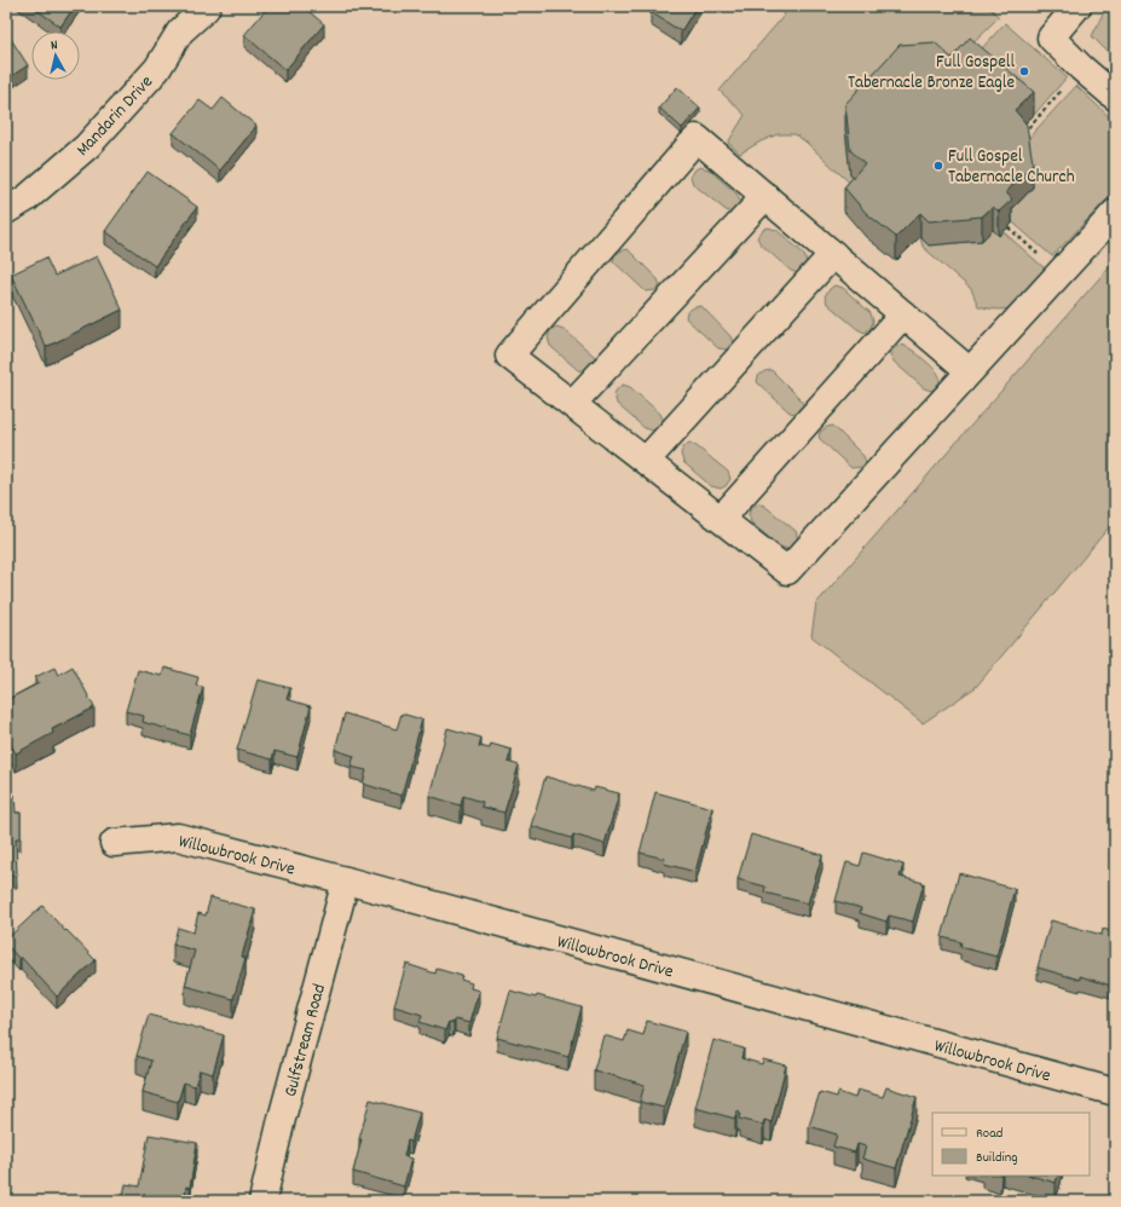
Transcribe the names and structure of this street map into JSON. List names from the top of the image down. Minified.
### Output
{"streets":{"street":["Mandarin Drive","Willowbrook Drive","Gulfstream Road"]},"crossings":[["Willowbrook Drive","Gulfstream Road"]],"places":["Full Gospell Tabernacle Bronze Eagle","Full Gospel Tabernacle Church"],"legend":["Road","Building"],"north":"top"}
